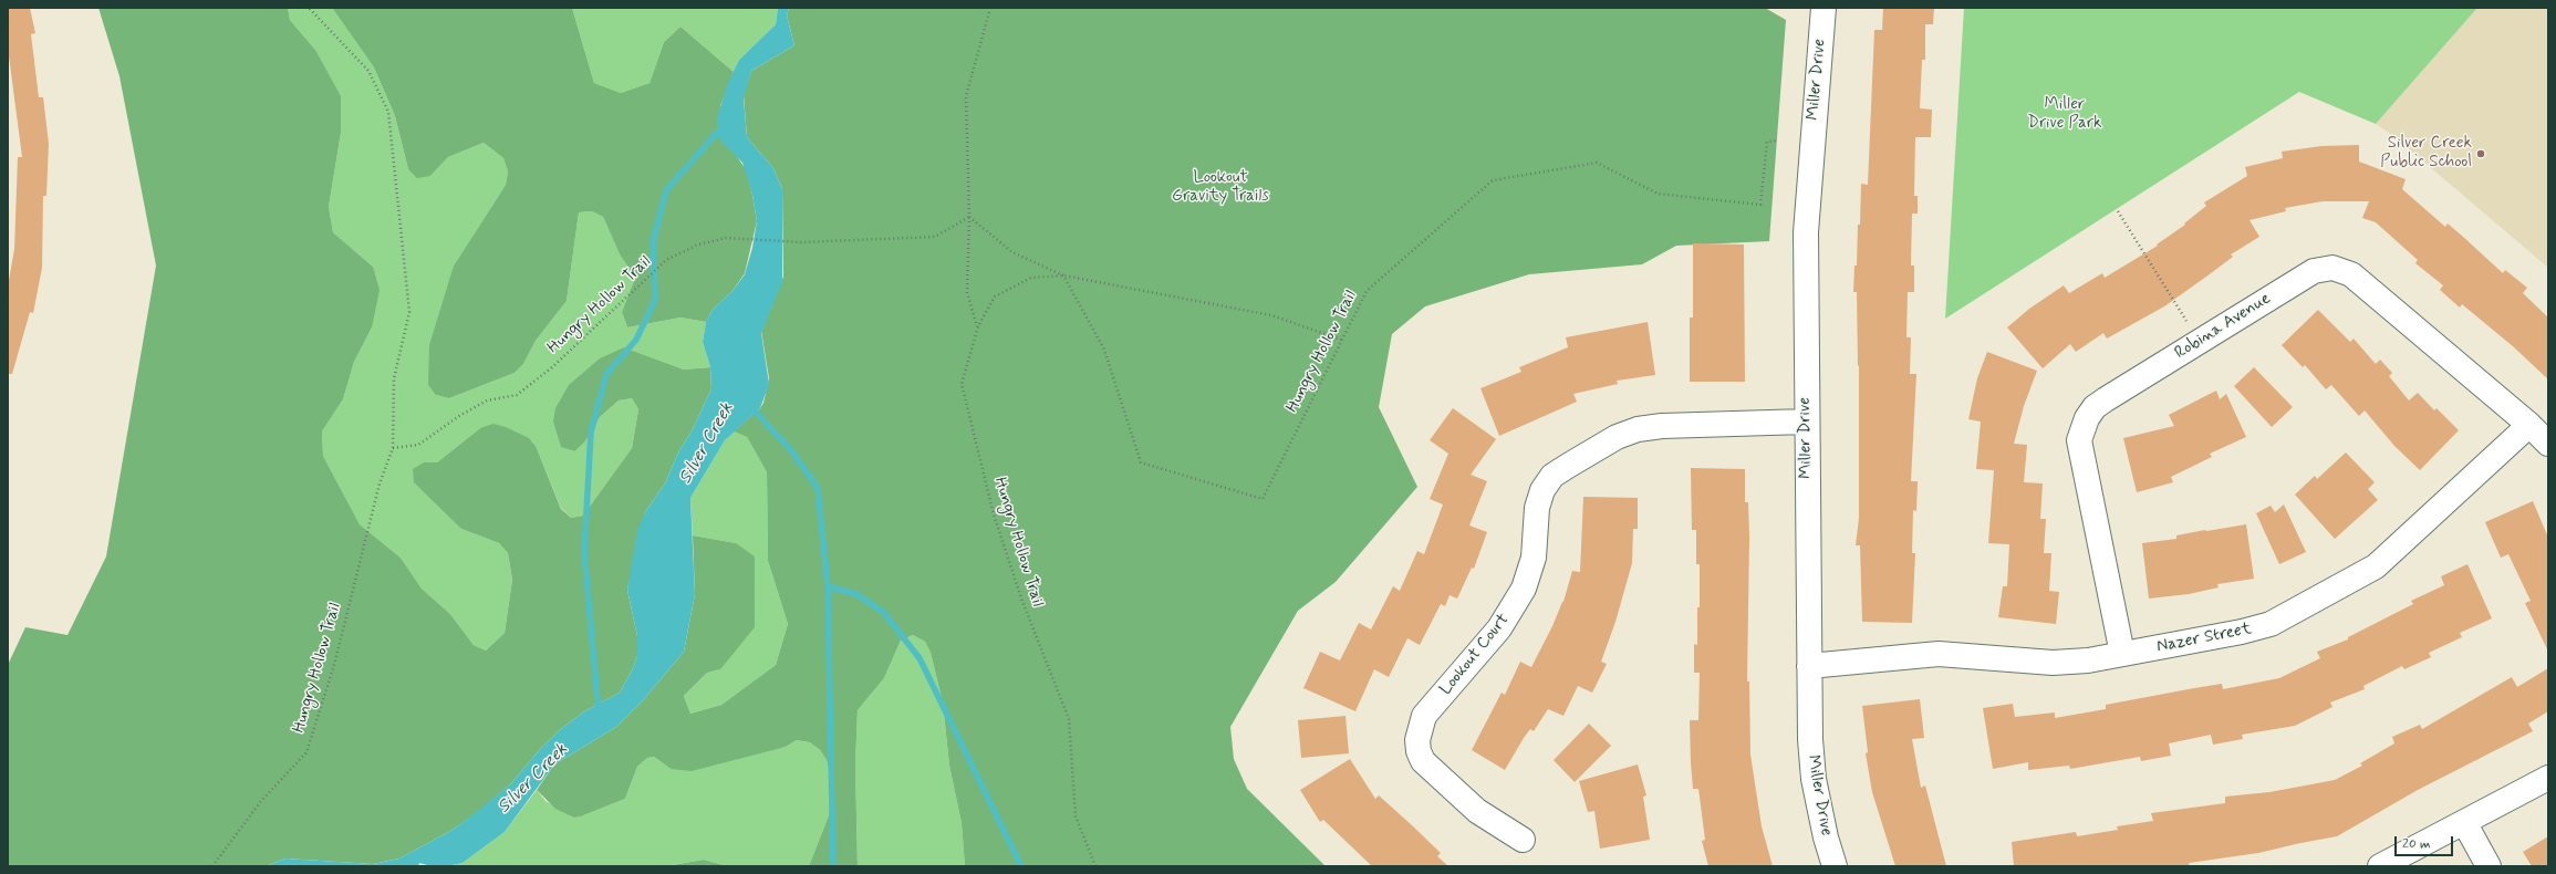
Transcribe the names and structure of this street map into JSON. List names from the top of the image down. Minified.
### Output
{"streets":{"street":["Miller Drive","Robina Avenue","Nazer Street","Lookout Court"],"path":["Hungry Hollow Trail"]},"crossings":[["Miller Drive","Nazer Street"],["Miller Drive","Lookout Court"],["Robina Avenue","Nazer Street"]],"water":["Silver Creek"],"parks":["Miller Drive Park","Lookout Gravity Trails"],"places":["Silver Creek Public School"],"scale_bar":"20 m"}
